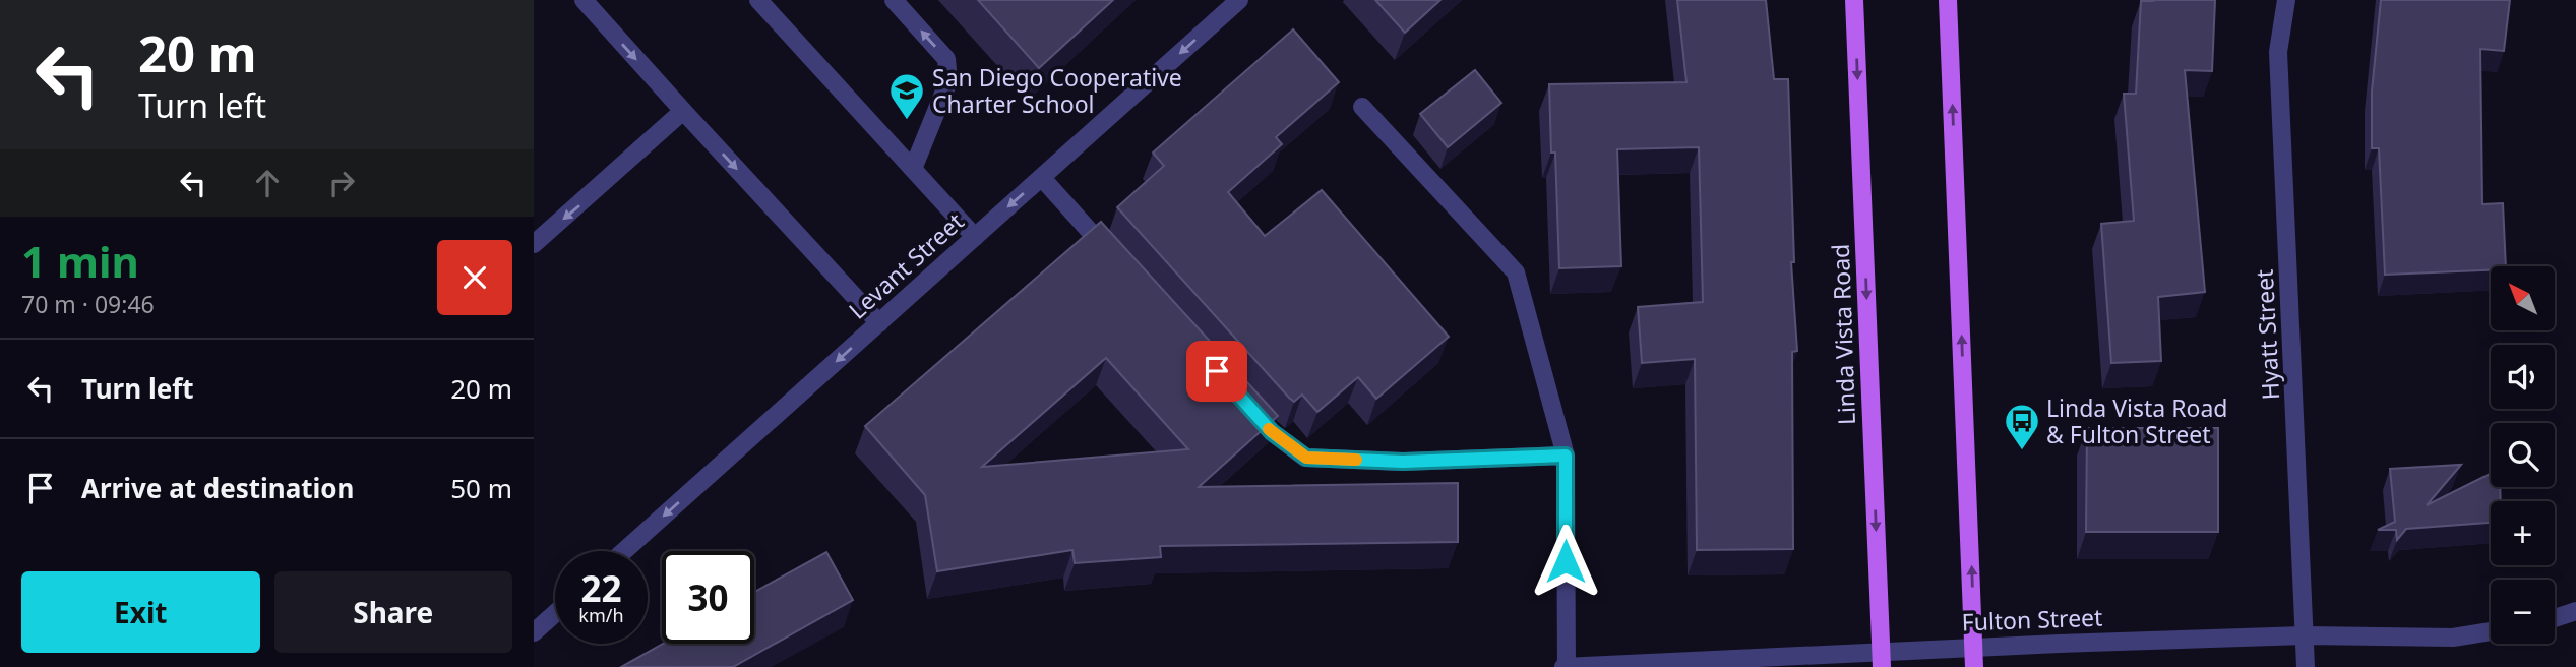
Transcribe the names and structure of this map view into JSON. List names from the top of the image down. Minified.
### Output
{"streets":{"main road":["Linda Vista Road"],"street":["Levant Street","Hyatt Street","Fulton Street"]},"crossings":[["Linda Vista Road","Fulton Street"],["Hyatt Street","Fulton Street"]],"one_way":["Levant Street"],"places":{"school or university":["San Diego Cooperative Charter School"],"bus stop":["Linda Vista Road & Fulton Street"]},"north":"top left","page":{"turn":["20 m","Turn left"],"heading":["1 min","70 m · 09:46"],"map_buttons":["+","−"],"list":[{"name":"Turn left","value":"20 m"},{"name":"Arrive at destination","value":"50 m"}],"speed":"22 km/h","limit":"30","buttons":["Exit","Share"]}}
